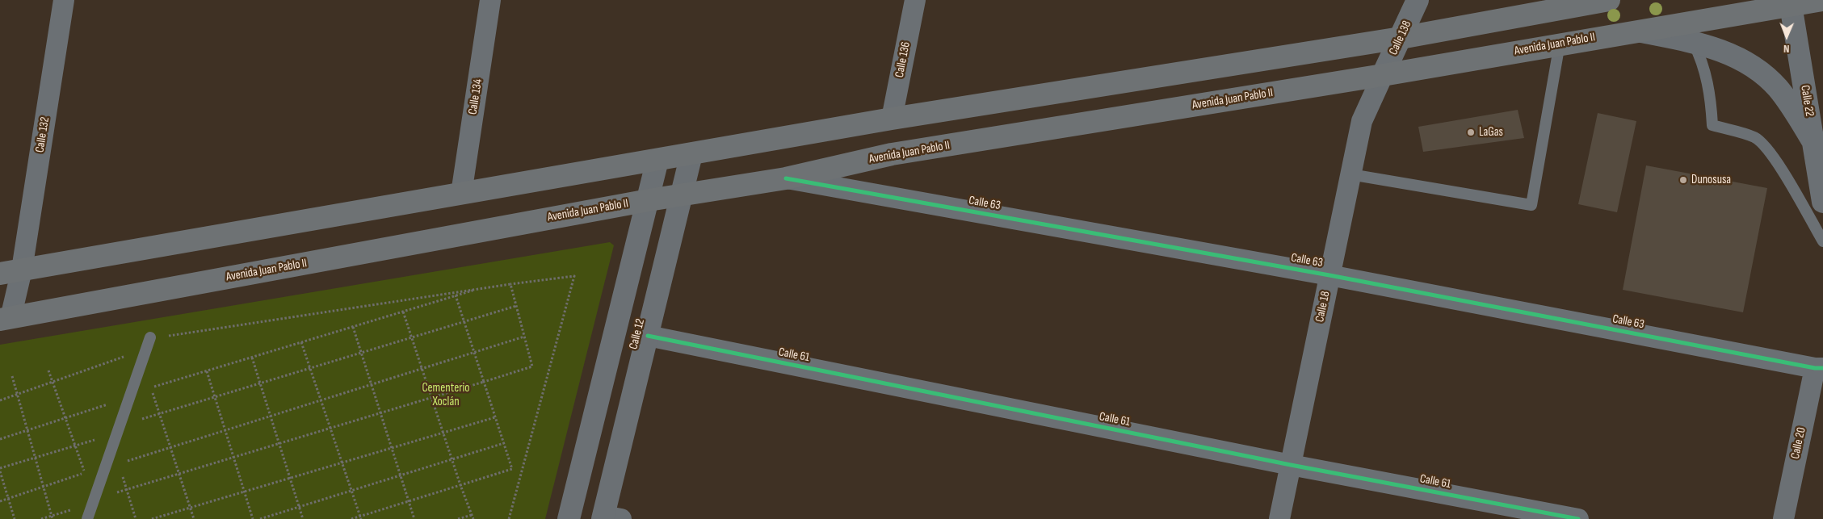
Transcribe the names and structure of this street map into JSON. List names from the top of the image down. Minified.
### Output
{"streets":{"main road":["Avenida Juan Pablo II"],"street":["Calle 138","Calle 136","Calle 134","Calle 22","Calle 132","Calle 63","Calle 18","Calle 12","Calle 61","Calle 20"]},"crossings":[["Calle 138","Avenida Juan Pablo II"],["Calle 138","Calle 18"],["Avenida Juan Pablo II","Calle 22"],["Avenida Juan Pablo II","Calle 132"],["Avenida Juan Pablo II","Calle 63"],["Avenida Juan Pablo II","Calle 18"],["Avenida Juan Pablo II","Calle 12"],["Calle 63","Calle 18"],["Calle 63","Calle 20"],["Calle 18","Calle 61"],["Calle 12","Calle 61"]],"parks":["Cementerio Xoclán"],"places":["LaGas","Dunosusa"],"north":"bottom"}
